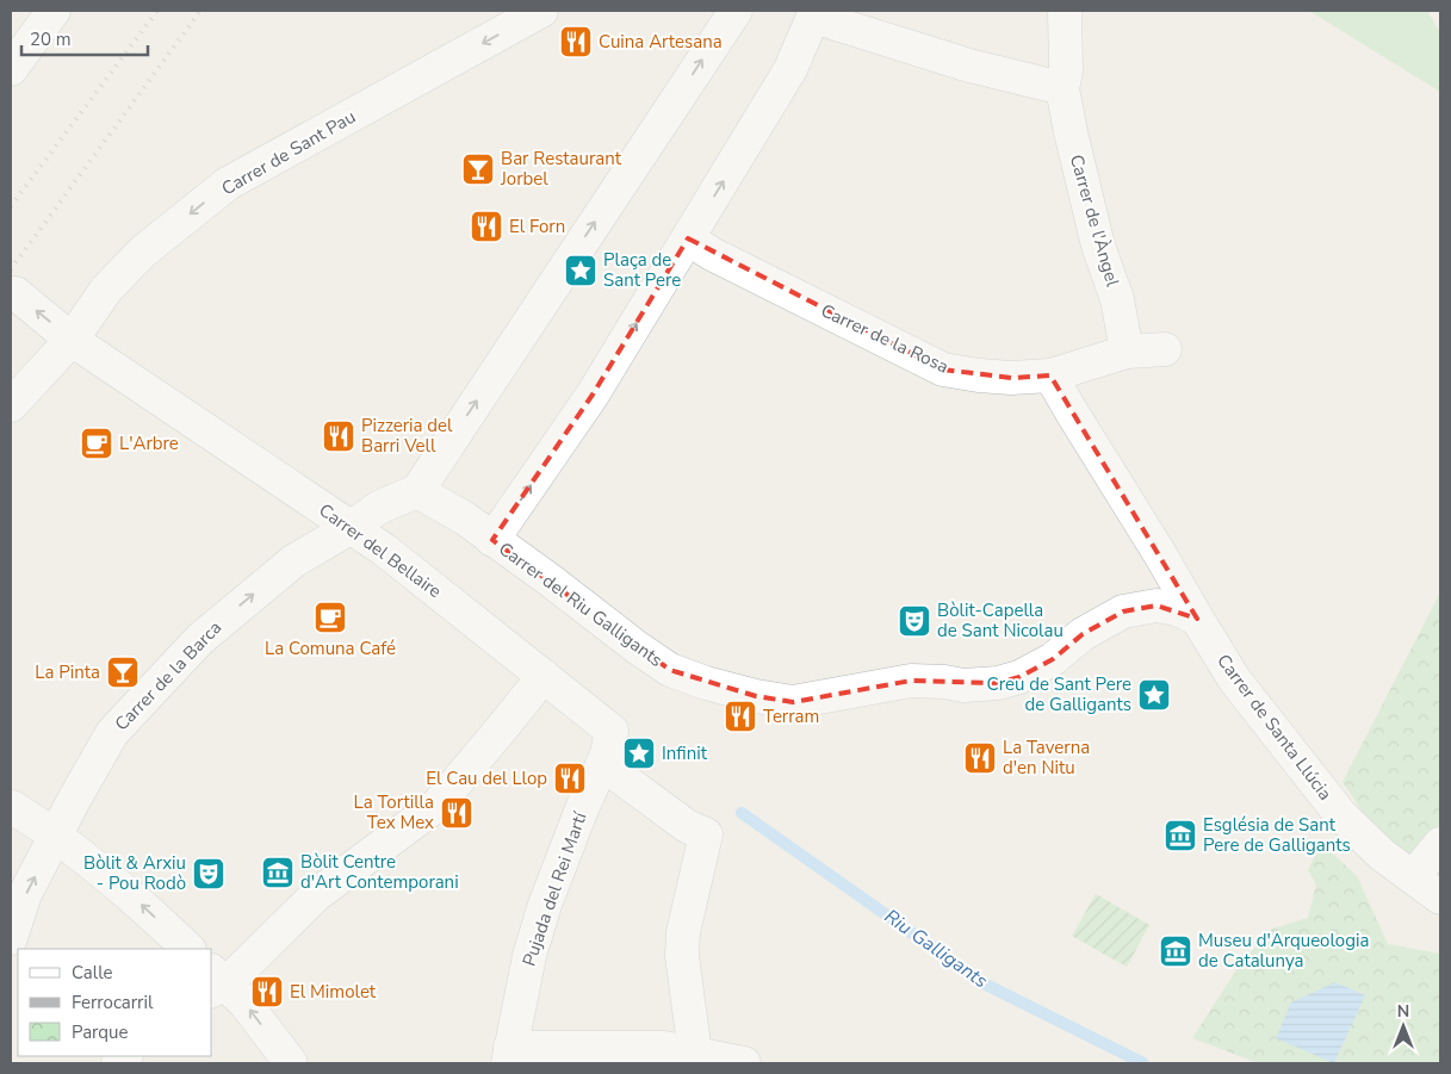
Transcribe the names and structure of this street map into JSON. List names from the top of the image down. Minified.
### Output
{"streets":{"street":["Carrer de Sant Pau","Carrer de l'Àngel","Carrer de la Rosa","Carrer del Bellaire","Carrer del Riu Galligants","Carrer de la Barca","Carrer de Santa Llúcia","Pujada del Rei Martí"]},"crossings":[["Carrer de Sant Pau","Carrer del Bellaire"],["Carrer de l'Àngel","Carrer de la Rosa"],["Carrer de la Rosa","Carrer de Santa Llúcia"],["Carrer del Bellaire","Carrer de la Barca"],["Carrer del Bellaire","Pujada del Rei Martí"],["Carrer del Riu Galligants","Carrer de Santa Llúcia"]],"water":["Riu Galligants"],"places":{"restaurant":["Cuina Artesana","El Forn","Pizzeria del Barri Vell","Terram","La Taverna d'en Nitu","El Cau del Llop","La Tortilla Tex Mex","El Mimolet"],"bar":["Bar Restaurant Jorbel","La Pinta"],"place":["Plaça de Sant Pere","Creu de Sant Pere de Galligants","Infinit"],"cafe":["L'Arbre","La Comuna Café"],"theatre":["Bòlit-Capella de Sant Nicolau","Bòlit & Arxiu - Pou Rodò"],"museum":["Església de Sant Pere de Galligants","Bòlit Centre d'Art Contemporani","Museu d'Arqueologia de Catalunya"]},"legend":["Calle","Ferrocarril","Parque"],"scale_bar":"20 m","north":"top"}
